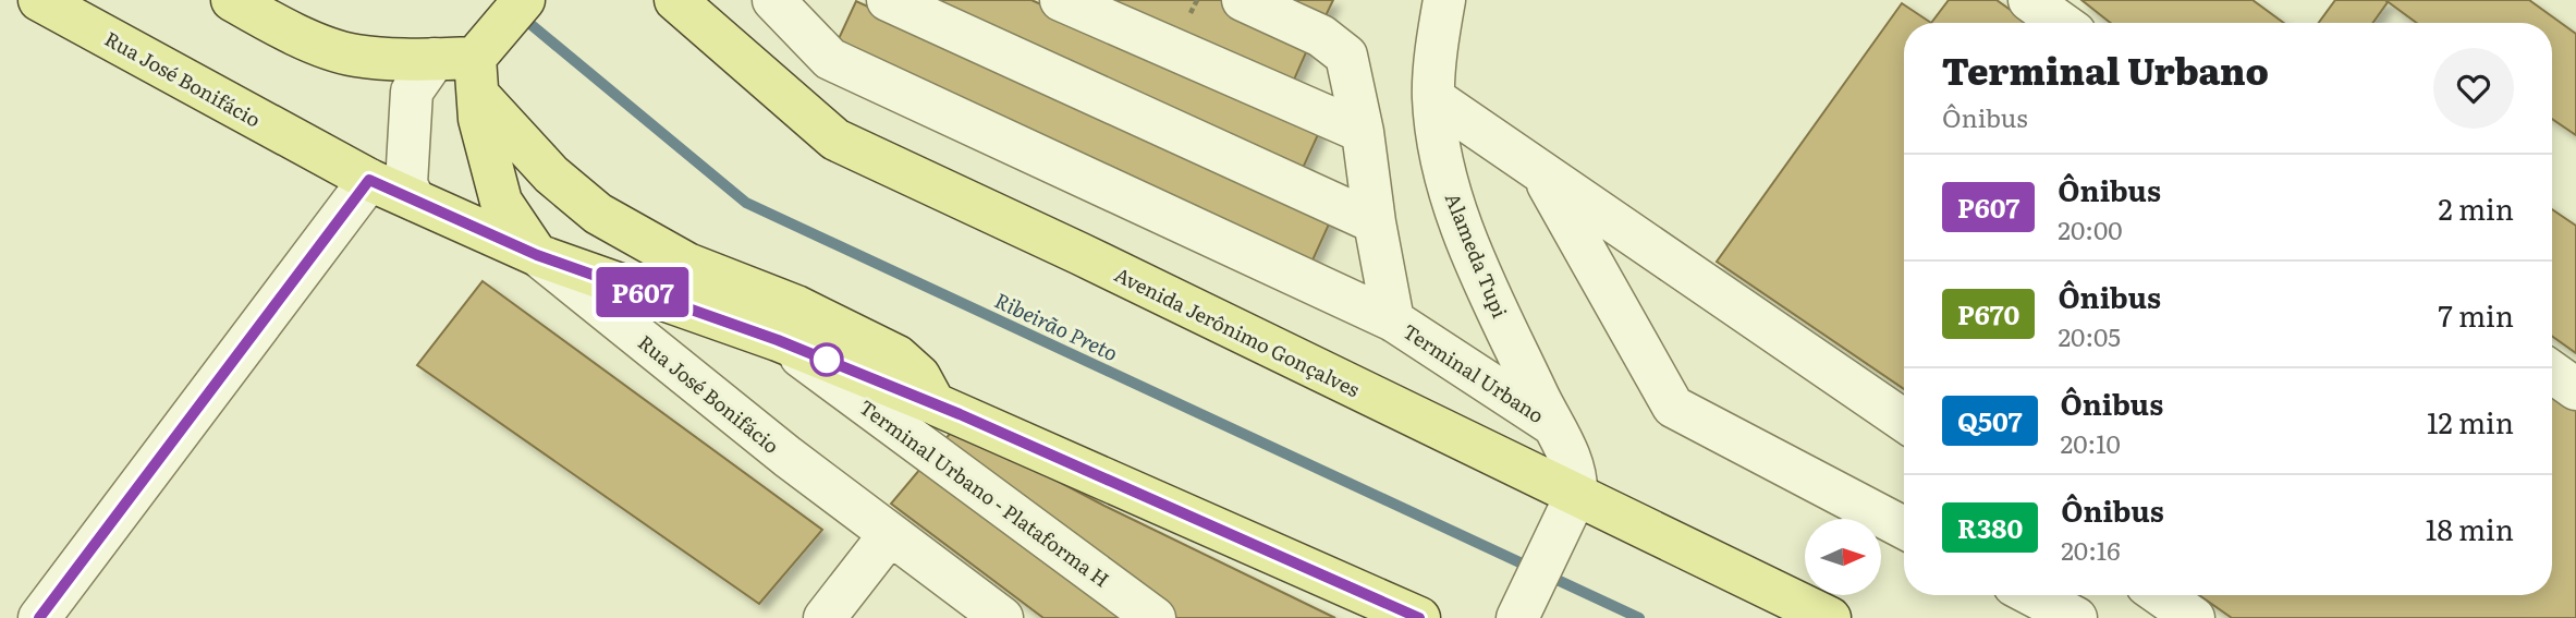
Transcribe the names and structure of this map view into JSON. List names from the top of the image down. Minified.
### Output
{"streets":{"main road":["Rua José Bonifácio","Avenida Jerônimo Gonçalves"],"street":["Alameda Tupi","Terminal Urbano","Terminal Urbano - Plataforma H"]},"crossings":[["Alameda Tupi","Avenida Jerônimo Gonçalves"],["Alameda Tupi","Terminal Urbano"]],"water":["Ribeirão Preto"],"lines":["bus line P607"],"north":"right","page":{"on_map":"P607","heading":["Terminal Urbano","Ônibus"],"list":[{"mark":"P607","name":"Ônibus","note":"20:00","value":"2 min"},{"mark":"P670","name":"Ônibus","note":"20:05","value":"7 min"},{"mark":"Q507","name":"Ônibus","note":"20:10","value":"12 min"},{"mark":"R380","name":"Ônibus","note":"20:16","value":"18 min"}]}}
